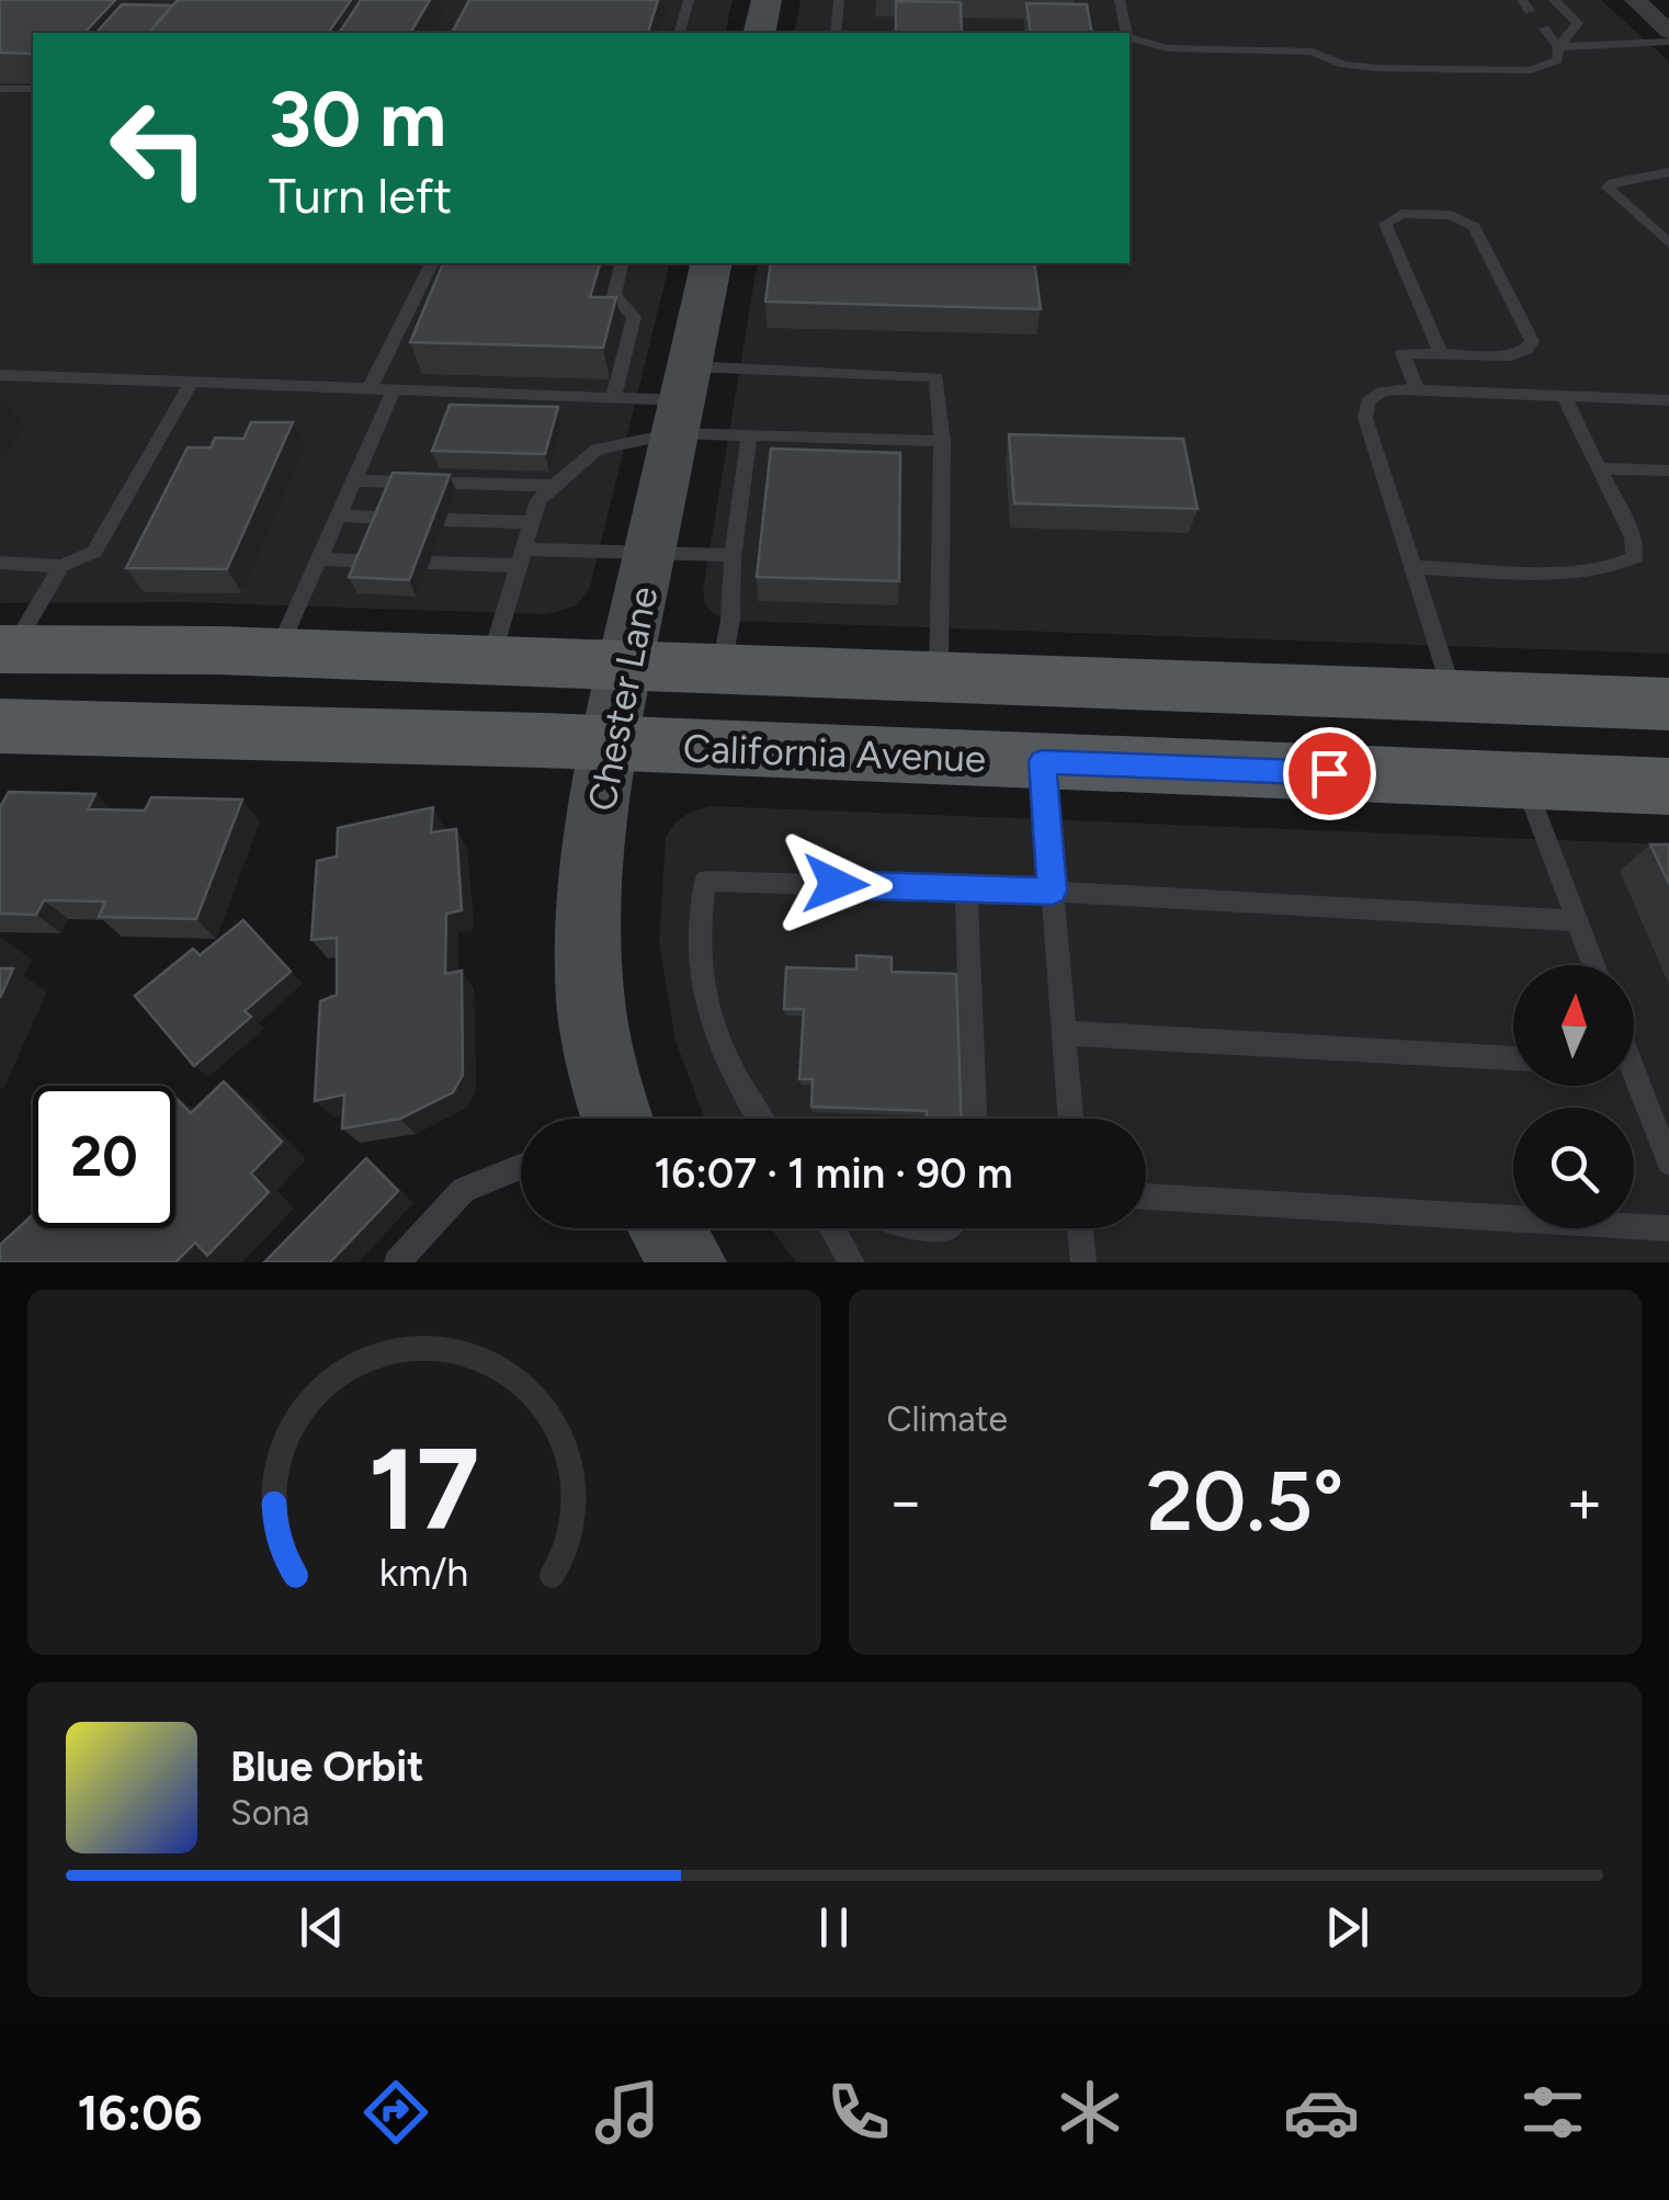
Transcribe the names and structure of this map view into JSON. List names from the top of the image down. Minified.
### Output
{"streets":{"main road":["California Avenue"],"street":["Chester Lane"]},"crossings":[["Chester Lane","California Avenue"]],"north":"top","page":{"turn":["30 m","Turn left"],"limit":"20","trip":"16:07 · 1 min · 90 m","tile":"Climate","heat":["−","20.5°","+"],"song":["Blue Orbit","Sona"],"tabs":"16:06","gauge":["17","km/h"]}}
